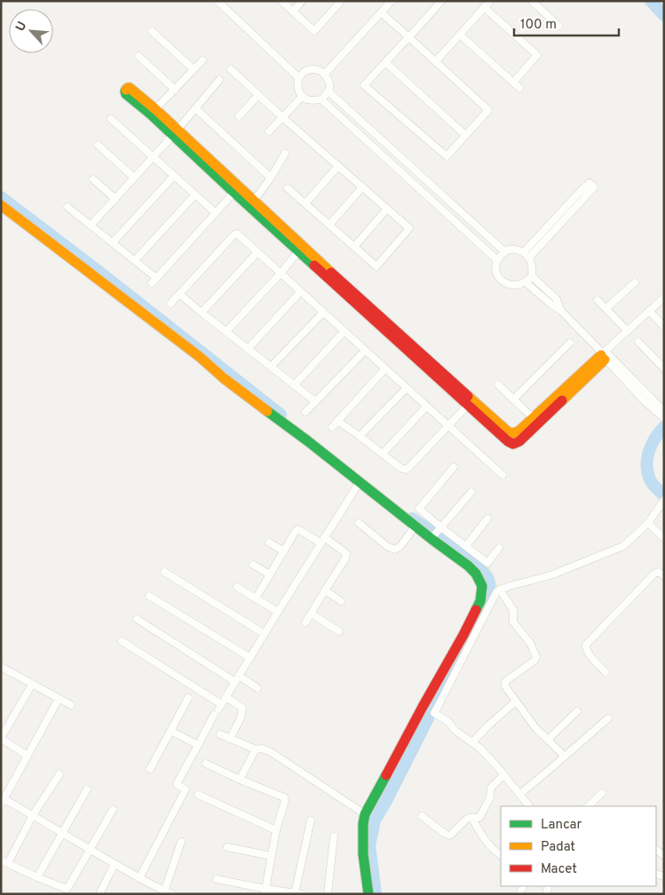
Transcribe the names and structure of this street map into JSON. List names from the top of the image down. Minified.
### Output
{"legend":["Lancar","Padat","Macet"],"scale_bar":"100 m","north":"top left"}
